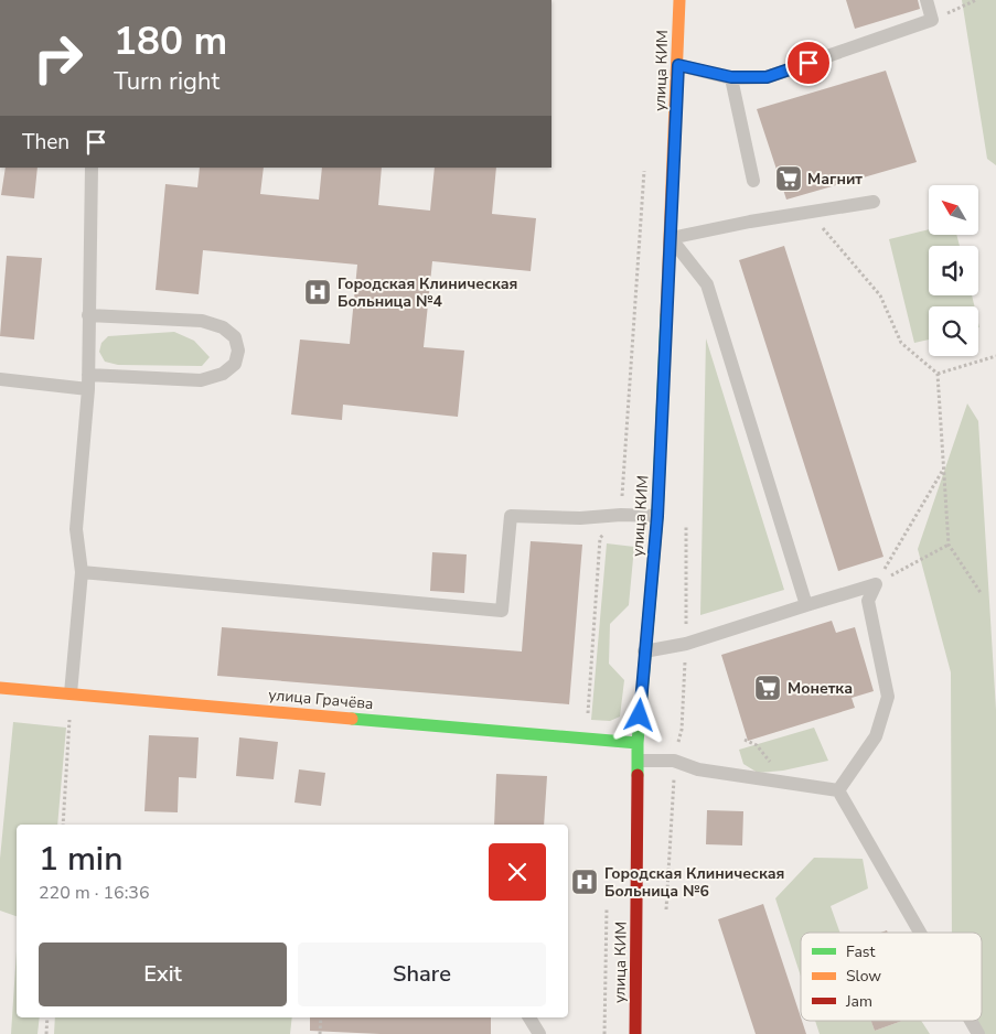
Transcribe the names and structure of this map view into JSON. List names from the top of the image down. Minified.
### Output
{"streets":{"street":["улица КИМ","улица Грачёва"]},"crossings":[["улица КИМ","улица Грачёва"]],"places":{"supermarket":["Магнит","Монетка"],"hospital":["Городская Клиническая Больница №4","Городская Клиническая Больница №6"]},"legend":["Fast","Slow","Jam"],"north":"top left","page":{"turn":["180 m","Turn right"],"then":"Then","heading":["1 min","220 m · 16:36"],"buttons":["Exit","Share"]}}
